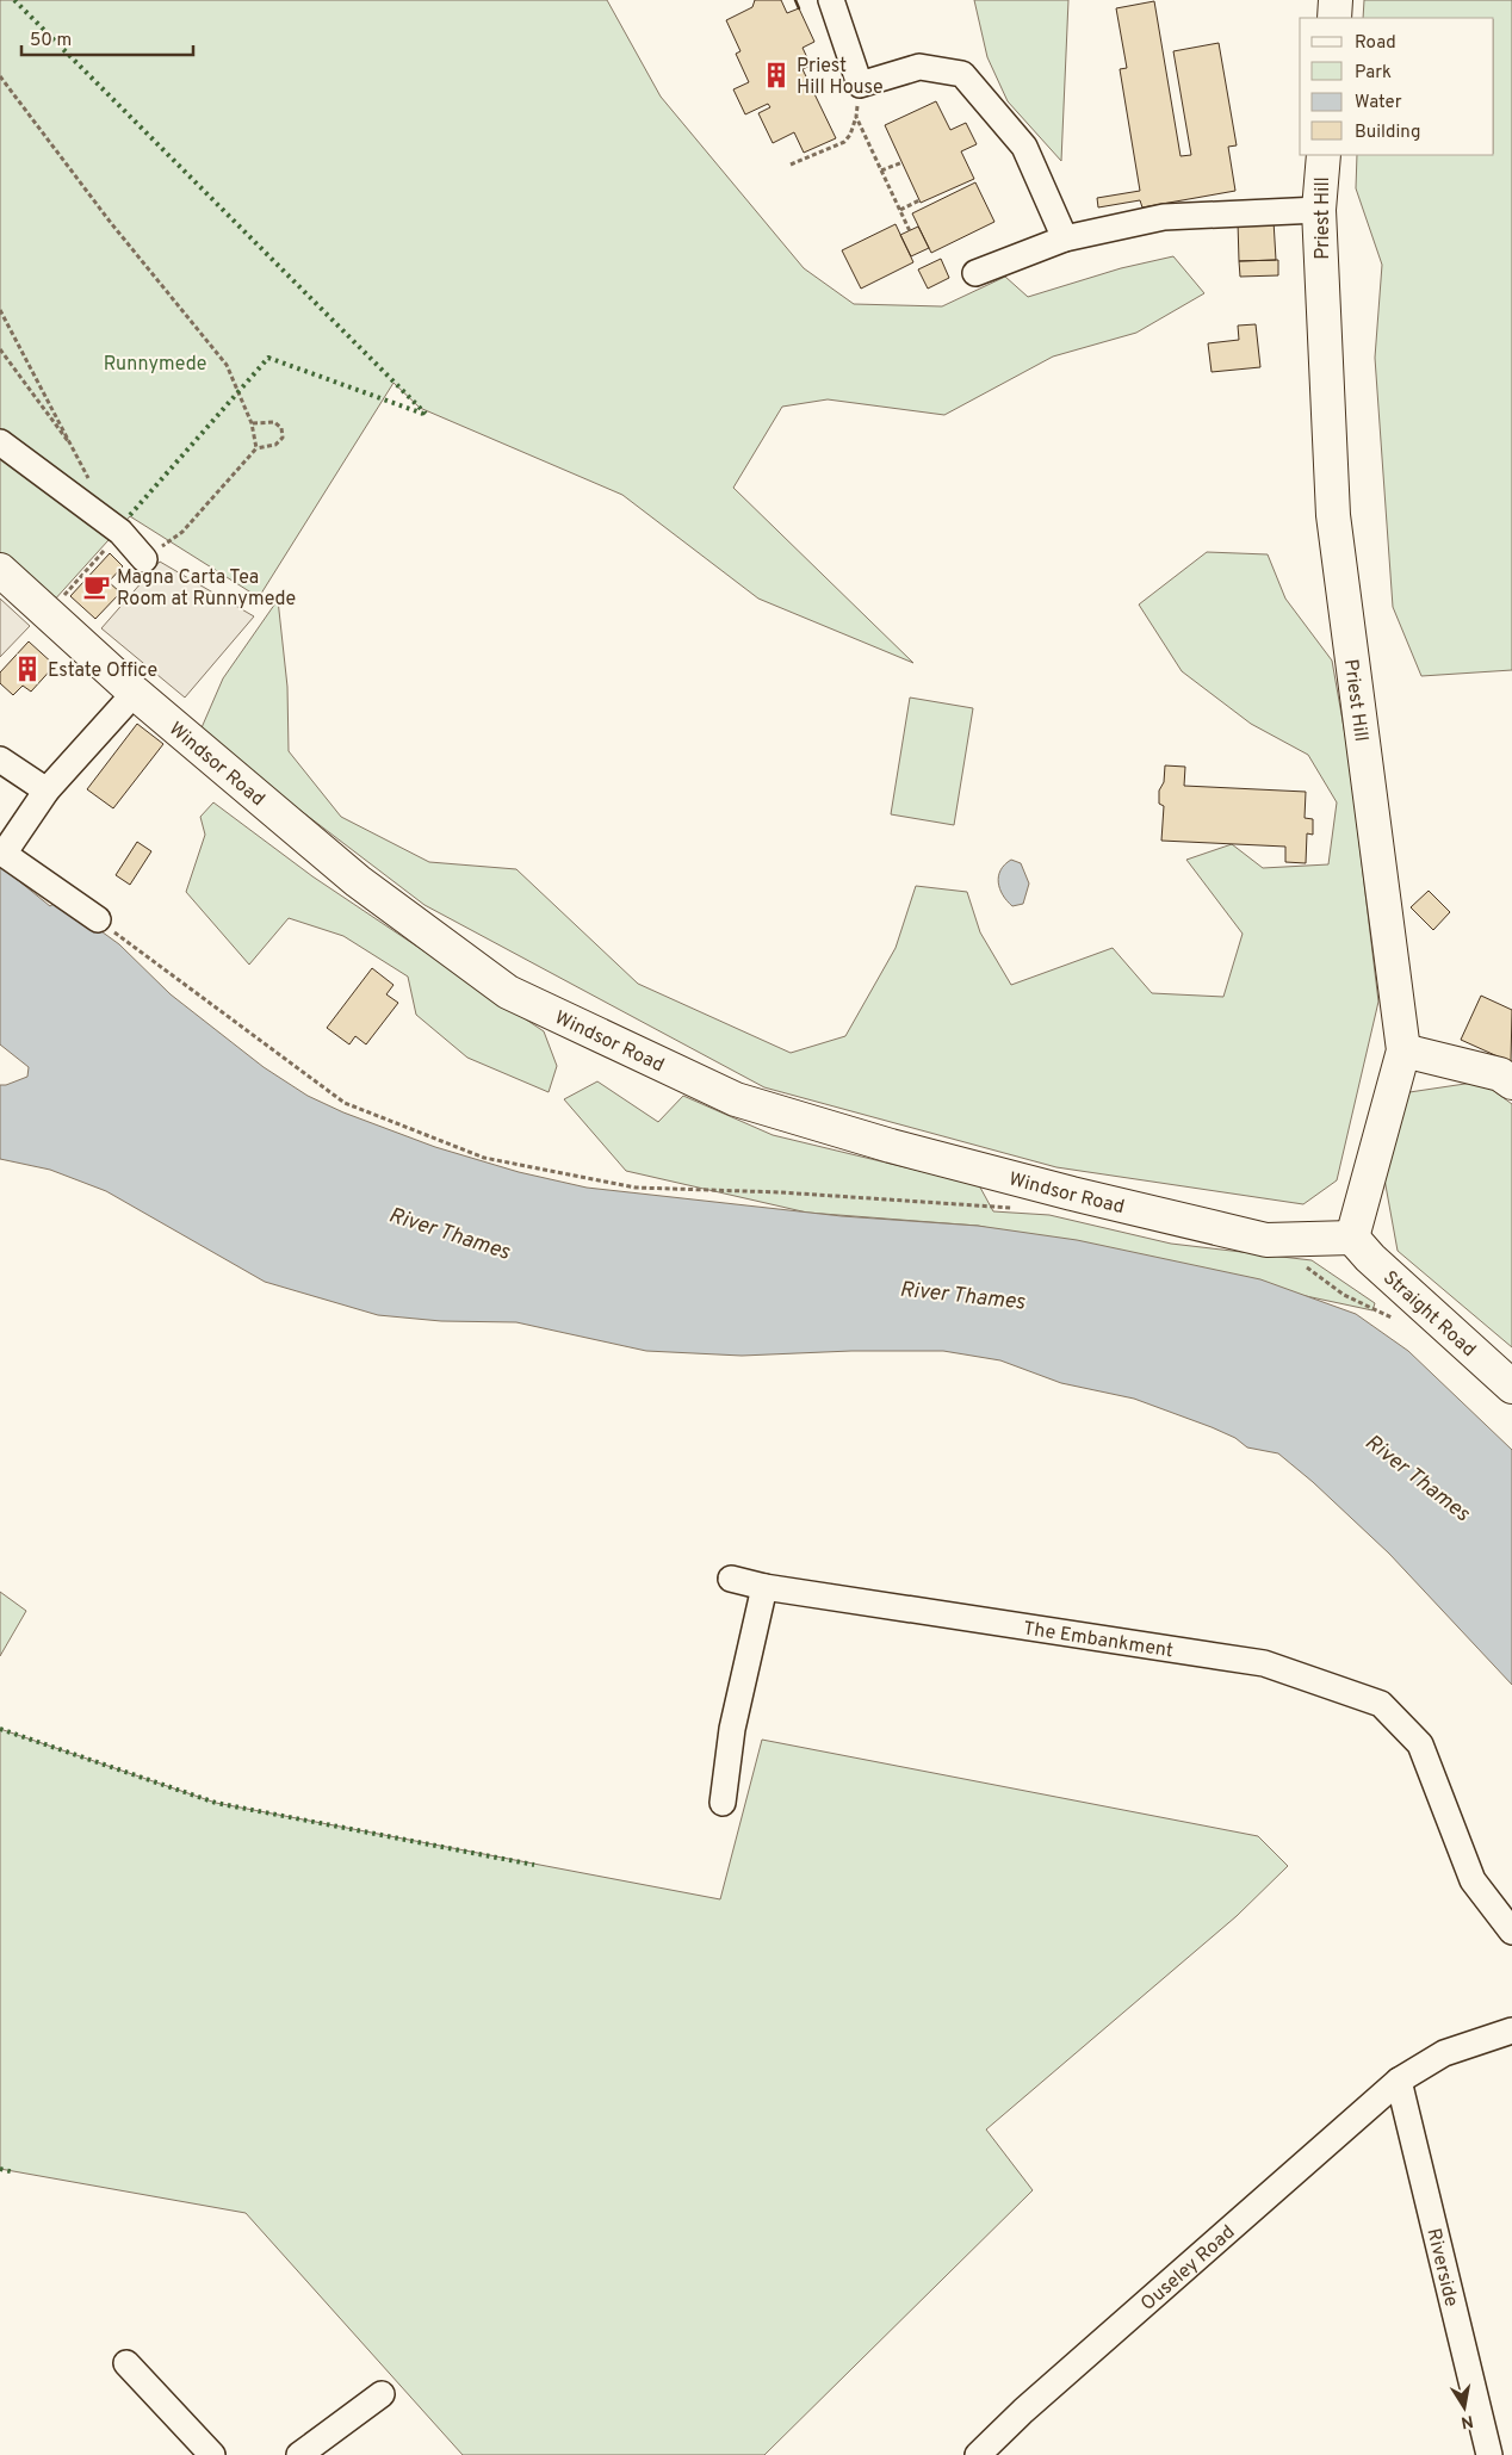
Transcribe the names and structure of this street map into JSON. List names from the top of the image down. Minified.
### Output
{"streets":{"main road":["Priest Hill","Windsor Road","Straight Road"],"street":["The Embankment","Ouseley Road","Riverside"]},"crossings":[["Priest Hill","Windsor Road"],["Priest Hill","Straight Road"],["Windsor Road","Straight Road"],["Ouseley Road","Riverside"]],"water":["River Thames"],"parks":["Runnymede"],"places":{"building":["Priest Hill House","Estate Office"],"cafe":["Magna Carta Tea Room at Runnymede"]},"legend":["Road","Park","Water","Building"],"scale_bar":"50 m","north":"bottom"}
